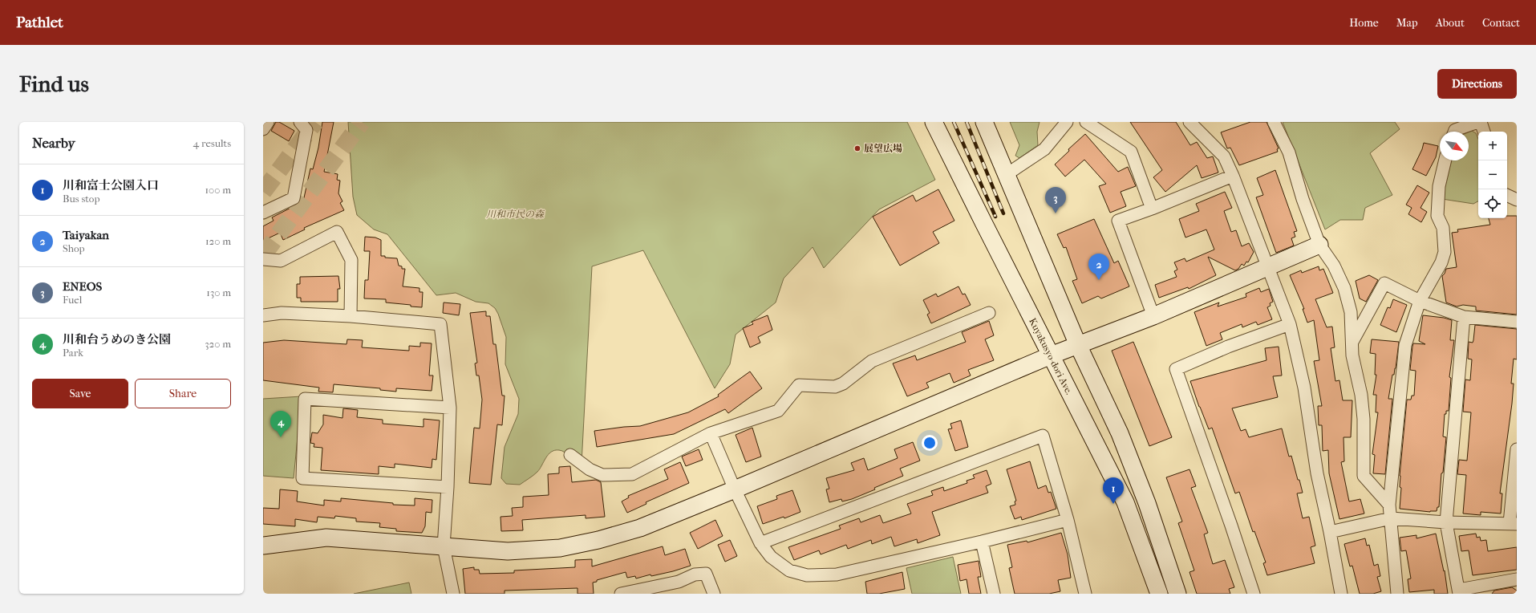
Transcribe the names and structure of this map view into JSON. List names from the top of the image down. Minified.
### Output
{"streets":{"street":["Kuyakusyo-dori Ave."]},"parks":["川和市民の森"],"places":["展望広場"],"north":"bottom right","page":{"header":"Pathlet","nav":["Home","Map","About","Contact"],"buttons":["Directions",["Save","Share"]],"title":"Find us","heading":["Nearby","4 results"],"map_buttons":["+","−"],"list":[{"mark":"1","name":"川和富士公園入口","note":"Bus stop","value":"100 m"},{"mark":"2","name":"Taiyakan","note":"Shop","value":"120 m"},{"mark":"3","name":"ENEOS","note":"Fuel","value":"130 m"},{"mark":"4","name":"川和台うめのき公園","note":"Park","value":"320 m"}],"pins":["3","2","4","1"]}}
